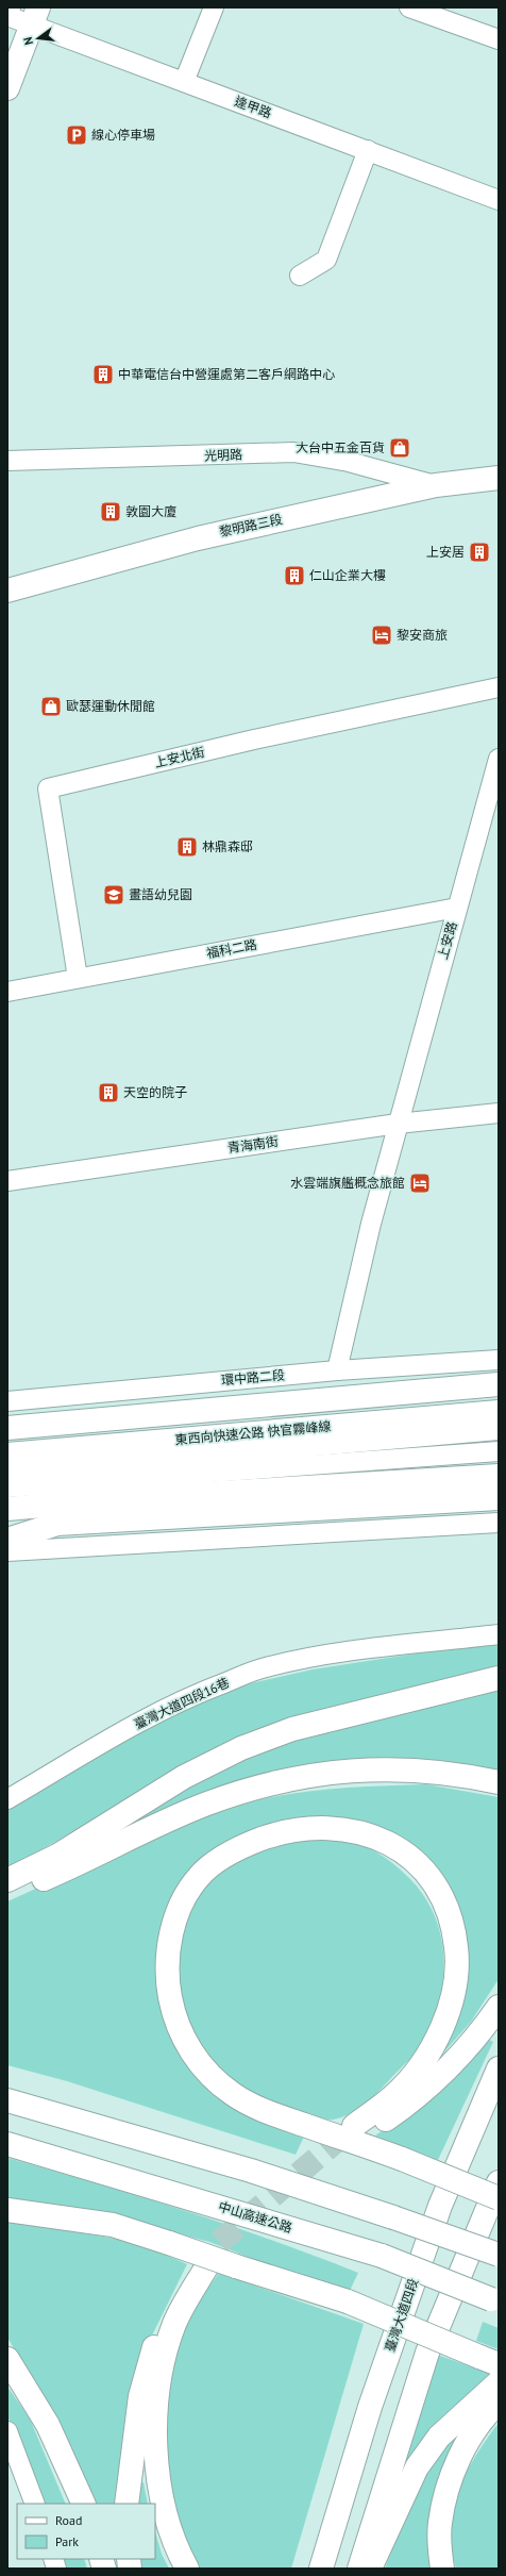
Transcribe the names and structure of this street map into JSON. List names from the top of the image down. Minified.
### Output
{"streets":{"main road":["黎明路三段","東西向快速公路 快官霧峰線","中山高速公路","臺灣大道四段"],"street":["逢甲路","光明路","上安北街","上安路","福科二路","青海南街","環中路二段","臺灣大道四段16巷"]},"crossings":[["光明路","黎明路三段"],["上安北街","福科二路"],["上安路","福科二路"],["上安路","青海南街"],["上安路","環中路二段"]],"places":{"parking":["線心停車場"],"building":["中華電信台中營運處第二客戶網路中心","敦園大廈","上安居","仁山企業大樓","林鼎森邸","天空的院子"],"shop":["大台中五金百貨","歐瑟運動休閒館"],"hotel":["黎安商旅","水雲端旗艦概念旅館"],"school or university":["畫語幼兒園"]},"legend":["Road","Park"],"north":"left"}
